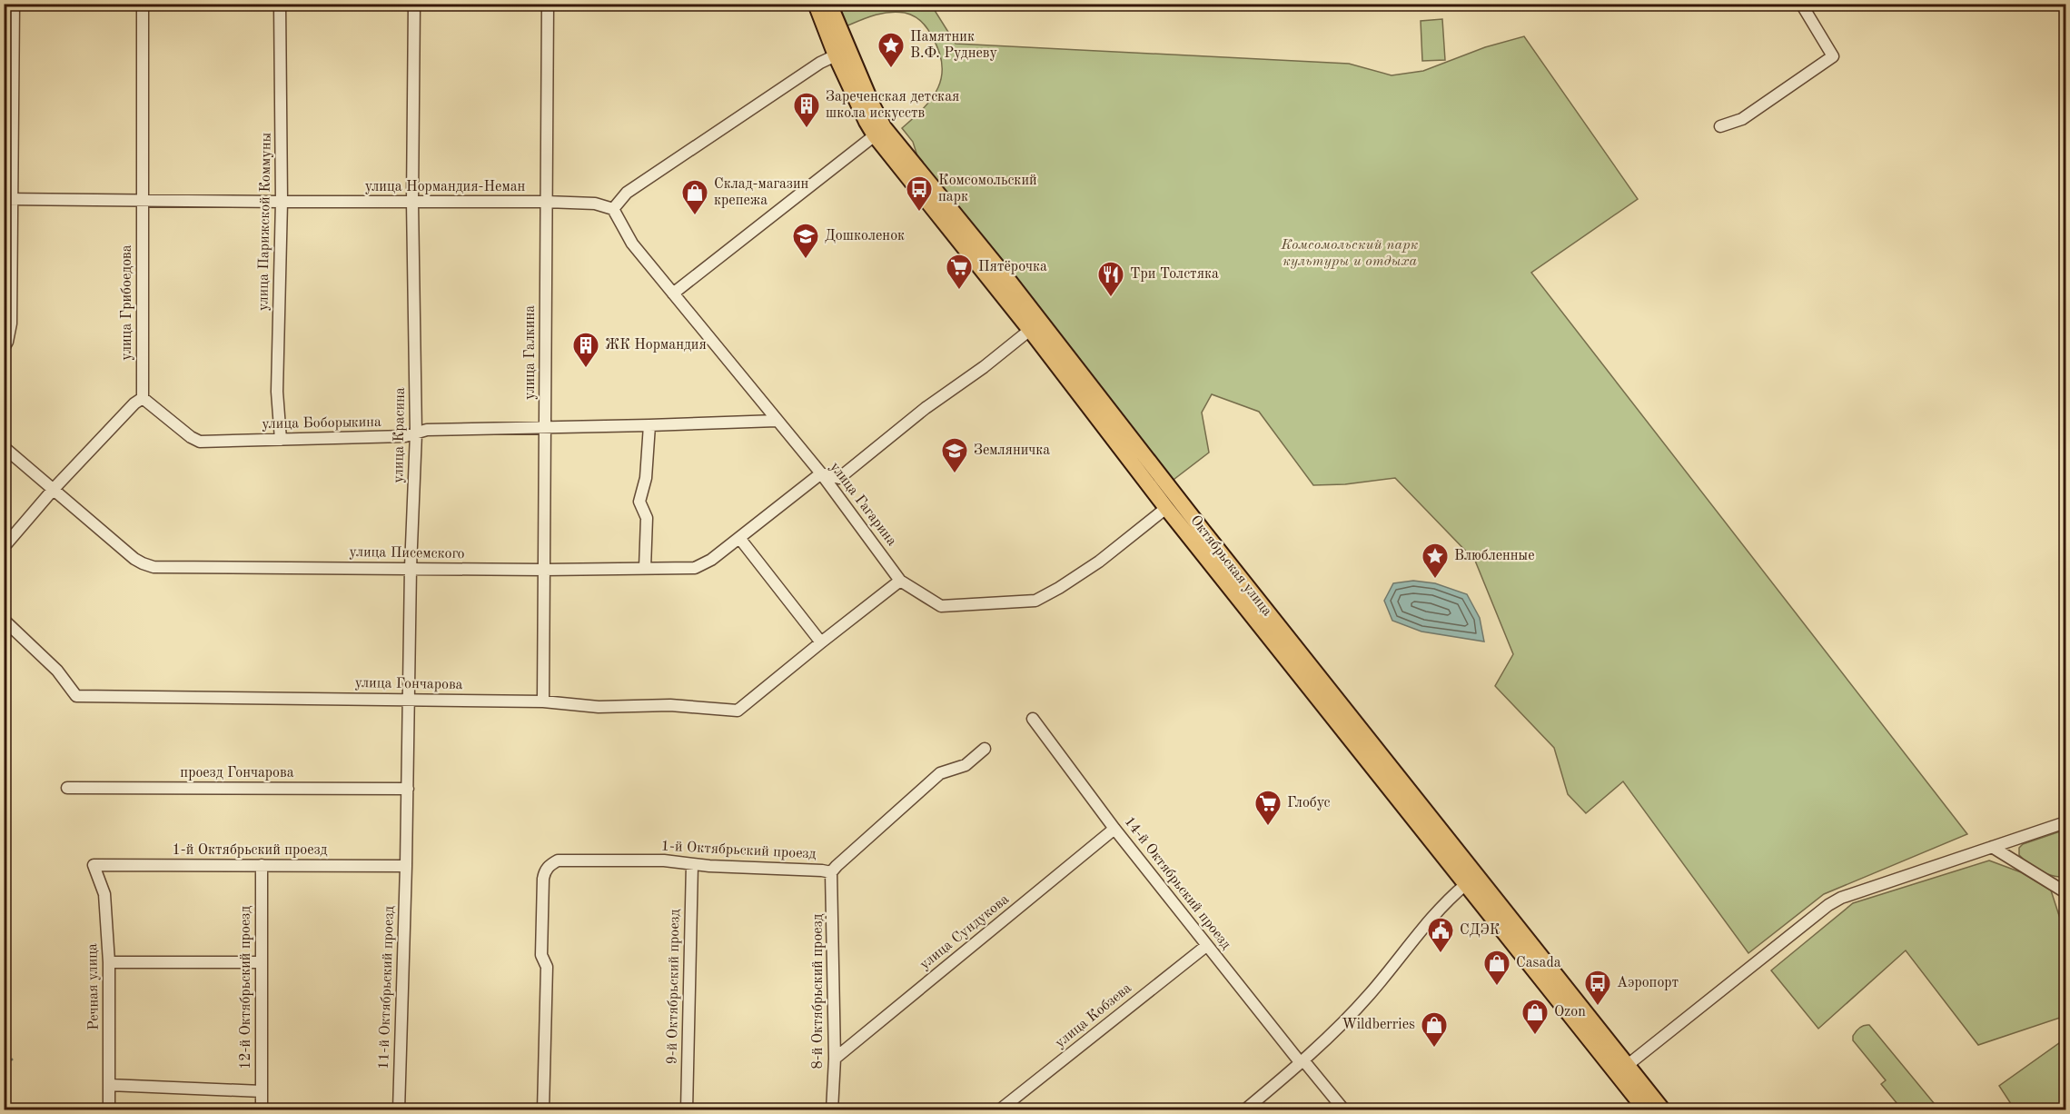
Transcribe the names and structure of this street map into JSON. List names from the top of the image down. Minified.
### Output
{"streets":{"main road":["Октябрьская улица"],"street":["улица Нормандия-Неман","улица Парижской Коммуны","улица Грибоедова","улица Галкина","улица Боборыкина","улица Красина","улица Гагарина","улица Писемского","улица Гончарова","проезд Гончарова","1-й Октябрьский проезд","14-й Октябрьский проезд","улица Сундукова","Речная улица","9-й Октябрьский проезд","12-й Октябрьский проезд","11-й Октябрьский проезд","8-й Октябрьский проезд","улица Кобзева"]},"crossings":[["улица Нормандия-Неман","улица Парижской Коммуны"],["улица Нормандия-Неман","улица Грибоедова"],["улица Нормандия-Неман","улица Галкина"],["улица Нормандия-Неман","улица Красина"],["улица Нормандия-Неман","улица Гагарина"],["улица Парижской Коммуны","улица Боборыкина"],["улица Грибоедова","улица Боборыкина"],["улица Галкина","улица Боборыкина"],["улица Галкина","улица Писемского"],["улица Галкина","улица Гончарова"],["улица Боборыкина","улица Красина"],["улица Боборыкина","улица Гагарина"],["улица Красина","улица Писемского"],["улица Красина","улица Гончарова"],["улица Красина","проезд Гончарова"],["улица Красина","1-й Октябрьский проезд"],["улица Красина","11-й Октябрьский проезд"],["улица Гагарина","улица Писемского"],["улица Гагарина","Октябрьская улица"],["улица Гагарина","улица Гончарова"],["1-й Октябрьский проезд","Речная улица"],["1-й Октябрьский проезд","9-й Октябрьский проезд"],["1-й Октябрьский проезд","12-й Октябрьский проезд"],["1-й Октябрьский проезд","11-й Октябрьский проезд"],["1-й Октябрьский проезд","8-й Октябрьский проезд"],["14-й Октябрьский проезд","улица Сундукова"],["14-й Октябрьский проезд","улица Кобзева"],["улица Сундукова","8-й Октябрьский проезд"]],"parks":["Комсомольский парк культуры и отдыха"],"places":{"place":["Памятник В.Ф. Рудневу","Влюбленные"],"building":["Зареченская детская школа искусств","ЖК Нормандия"],"bus stop":["Комсомольский парк","Аэропорт"],"shop":["Склад-магазин крепежа","Casada","Ozon","Wildberries"],"school or university":["Дошколенок","Земляничка"],"supermarket":["Пятёрочка","Глобус"],"restaurant":["Три Толстяка"],"public building":["СДЭК"]}}
